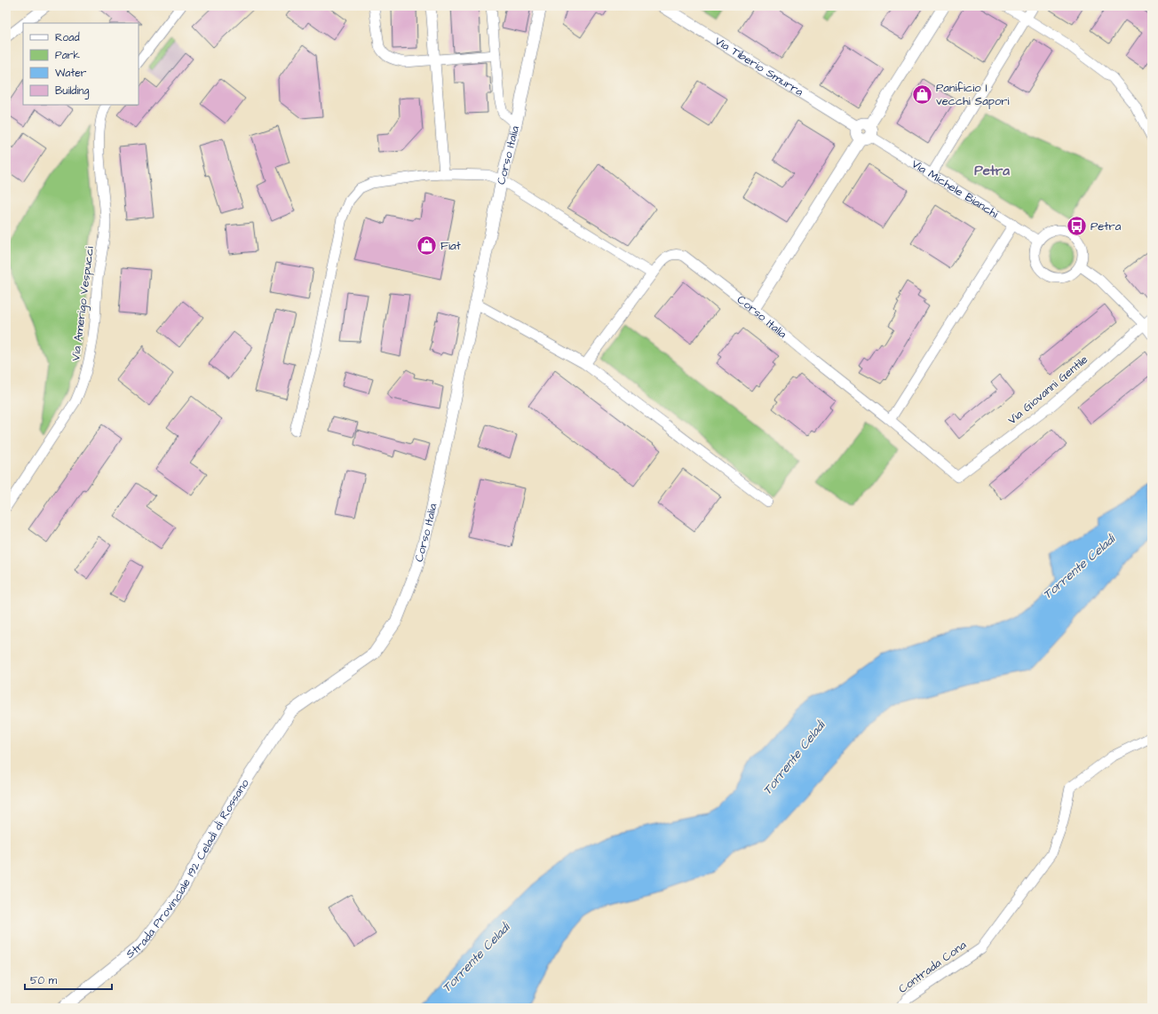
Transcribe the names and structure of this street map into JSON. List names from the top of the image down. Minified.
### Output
{"streets":{"street":["Via Tiberio Smurra","Corso Italia","Via Michele Bianchi","Via Amerigo Vespucci","Via Giovanni Gentile","Strada Provinciale 192 Celadi di Rossano","Contrada Cona"]},"crossings":[["Via Tiberio Smurra","Via Michele Bianchi"],["Corso Italia","Via Giovanni Gentile"],["Corso Italia","Strada Provinciale 192 Celadi di Rossano"]],"districts":["Petra"],"water":["Torrente Celadi"],"places":{"shop":["Panificio I vecchi Sapori","Fiat"],"bus stop":["Petra"]},"legend":["Road","Park","Water","Building"],"scale_bar":"50 m"}
